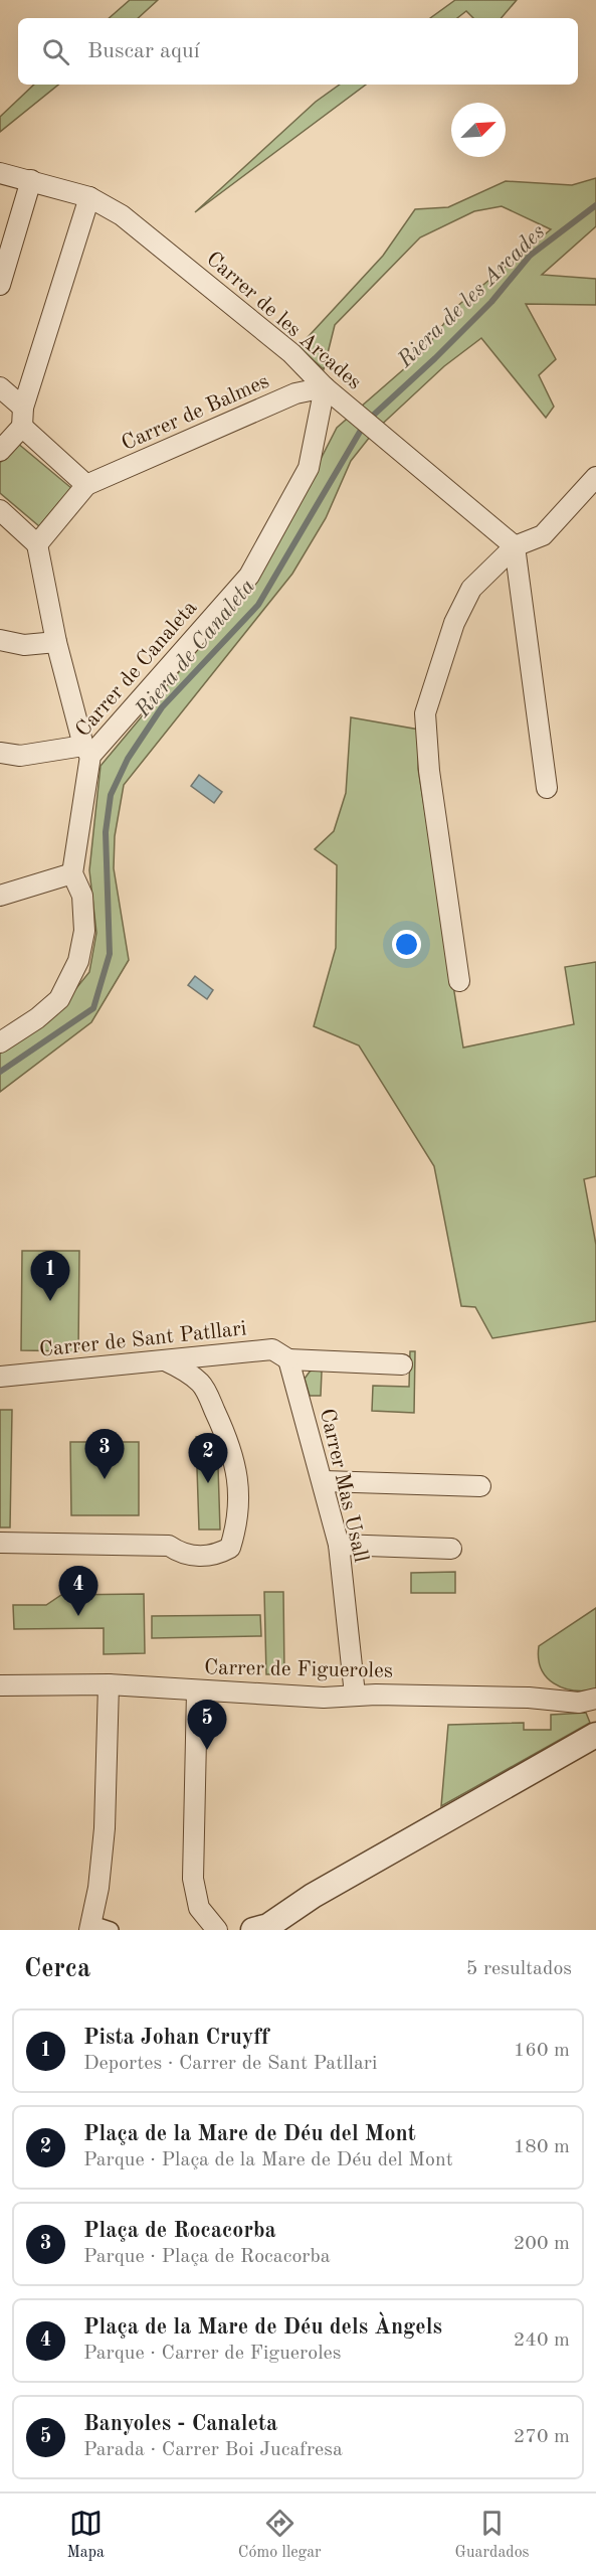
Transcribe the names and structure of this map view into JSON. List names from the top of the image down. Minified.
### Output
{"streets":{"street":["Carrer de les Arcades","Carrer de Balmes","Carrer de Canaleta","Carrer de Sant Patllari","Carrer Mas Usall","Carrer de Figueroles"]},"crossings":[["Carrer de les Arcades","Carrer de Balmes"],["Carrer de les Arcades","Carrer de Canaleta"],["Carrer de Balmes","Carrer de Canaleta"],["Carrer de Sant Patllari","Carrer Mas Usall"],["Carrer Mas Usall","Carrer de Figueroles"]],"water":["Riera de les Arcades","Riera de Canaleta"],"north":"top right","page":{"search":"Buscar aquí","pins":["1","3","2","4","5"],"heading":["Cerca","5 resultados"],"list":[{"mark":"1","name":"Pista Johan Cruyff","note":"Deportes · Carrer de Sant Patllari","value":"160 m"},{"mark":"2","name":"Plaça de la Mare de Déu del Mont","note":"Parque · Plaça de la Mare de Déu del Mont","value":"180 m"},{"mark":"3","name":"Plaça de Rocacorba","note":"Parque · Plaça de Rocacorba","value":"200 m"},{"mark":"4","name":"Plaça de la Mare de Déu dels Àngels","note":"Parque · Carrer de Figueroles","value":"240 m"},{"mark":"5","name":"Banyoles - Canaleta","note":"Parada · Carrer Boi Jucafresa","value":"270 m"}],"nav":["Mapa","Cómo llegar","Guardados"]}}
